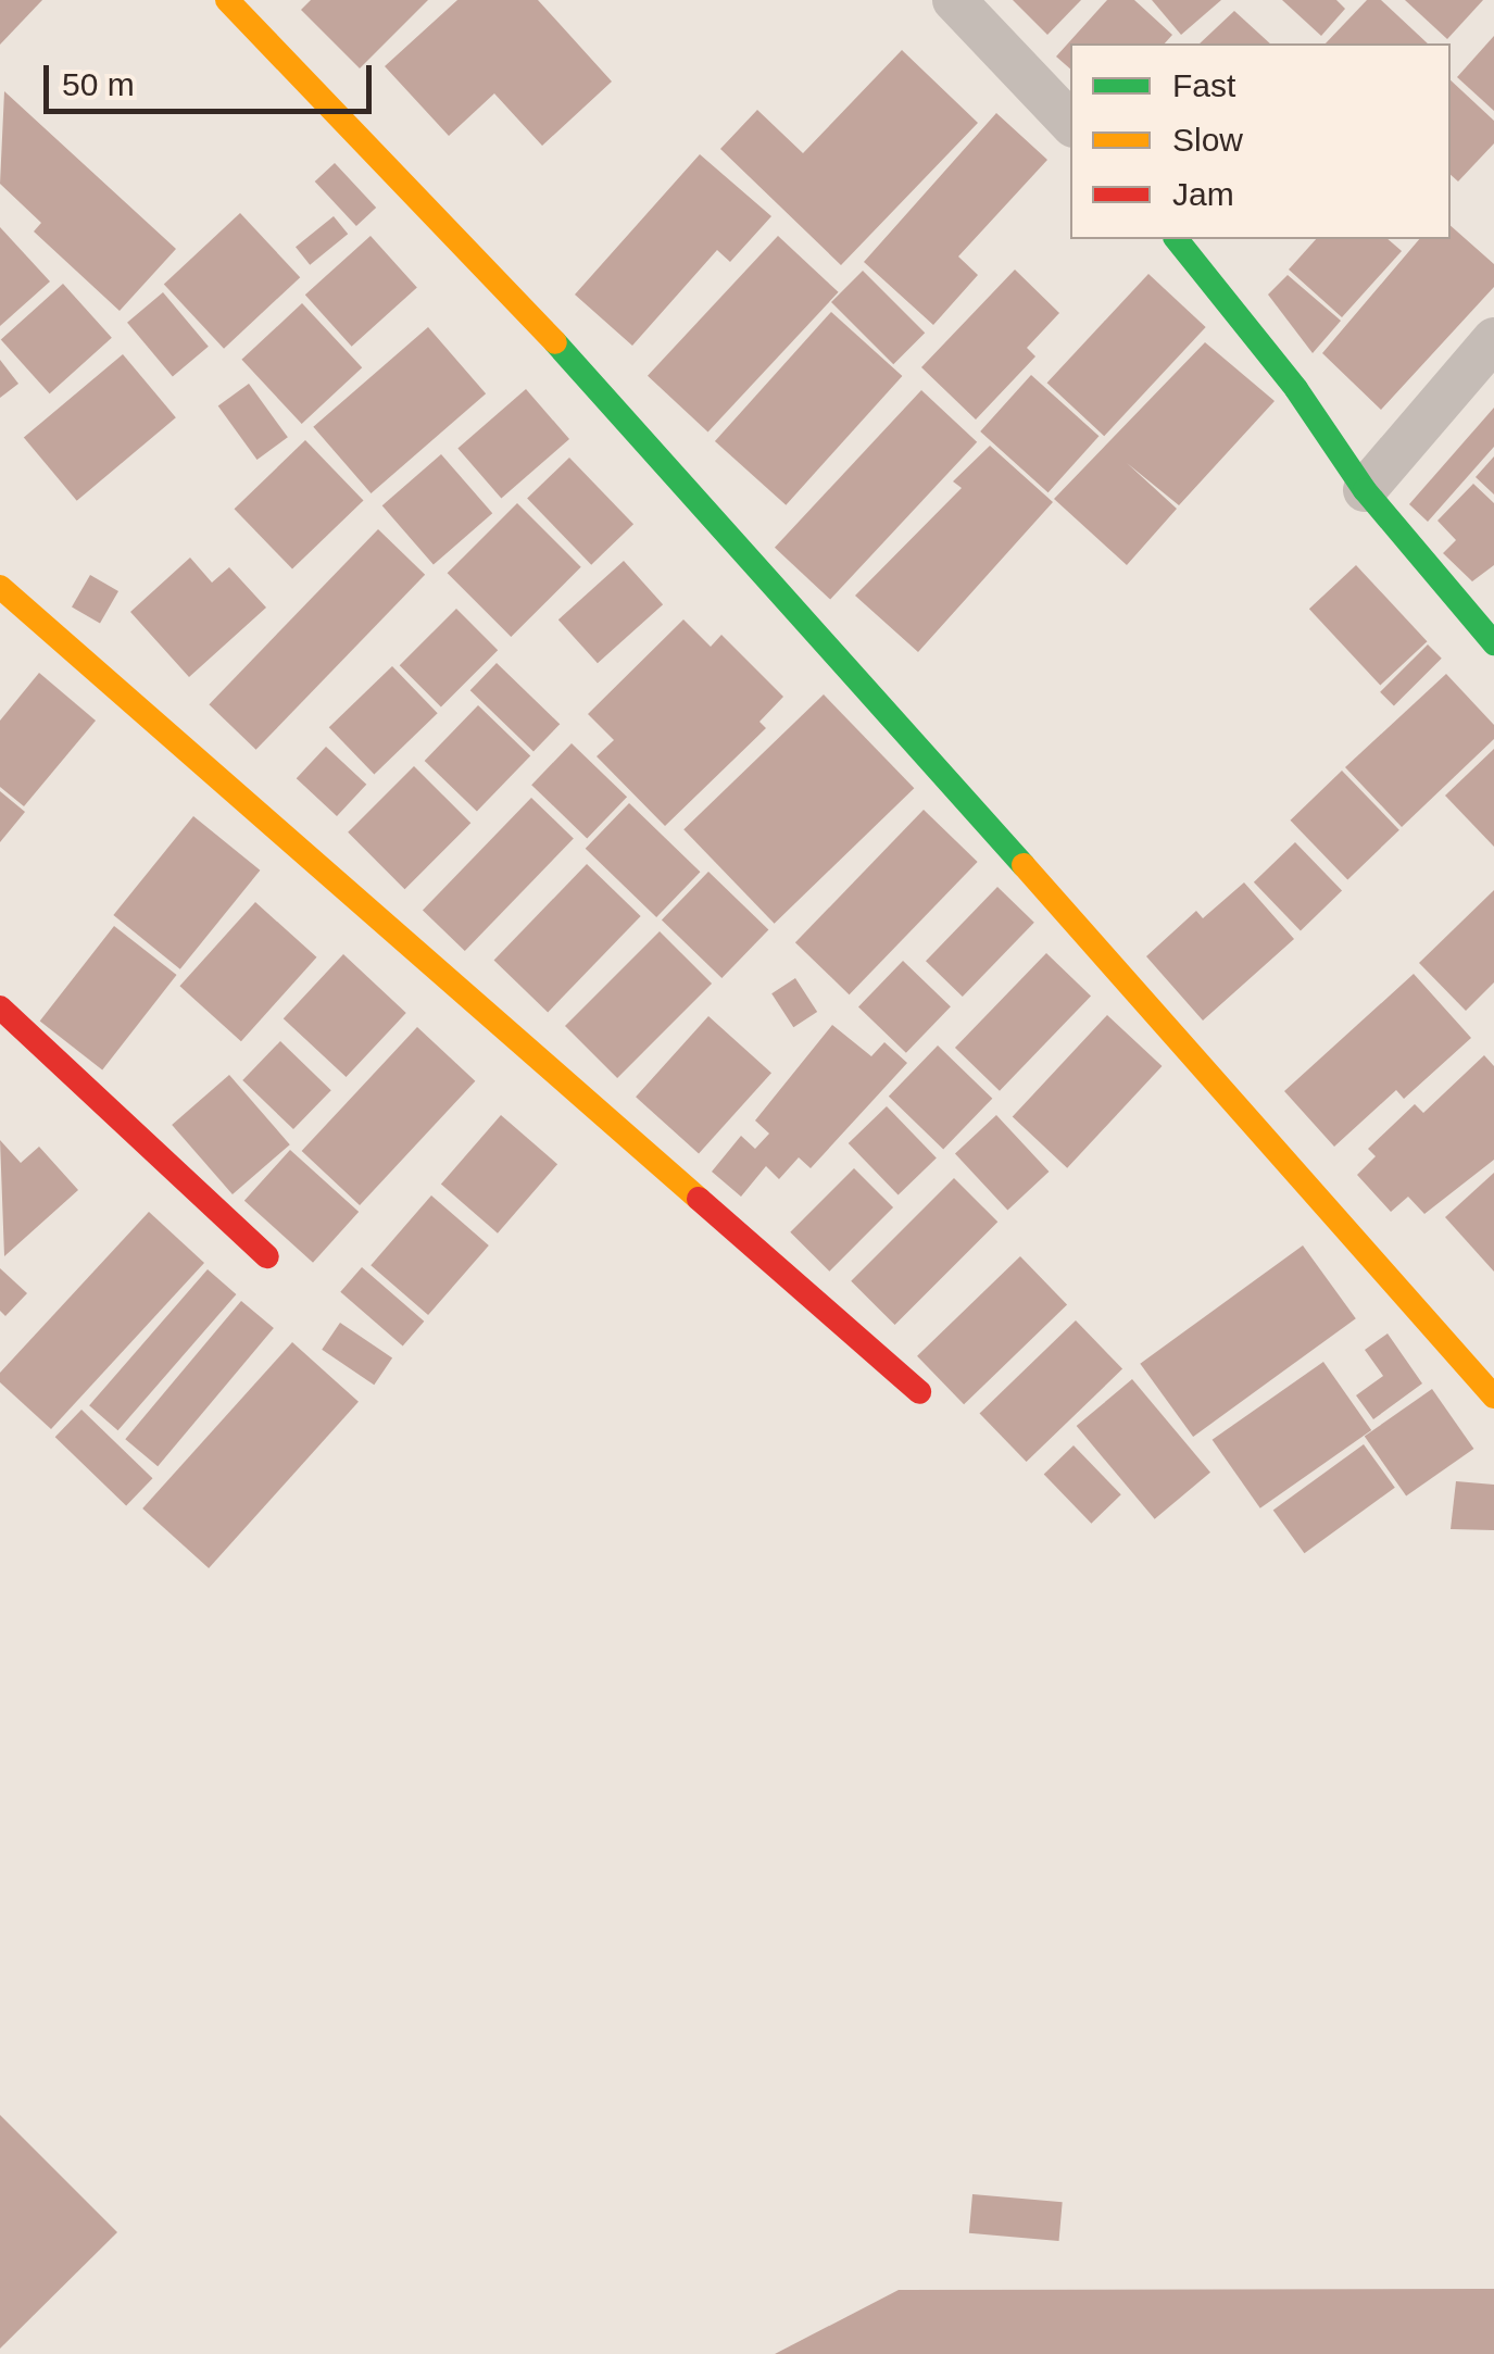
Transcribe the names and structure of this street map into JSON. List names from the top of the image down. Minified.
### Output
{"legend":["Fast","Slow","Jam"],"scale_bar":"50 m"}
